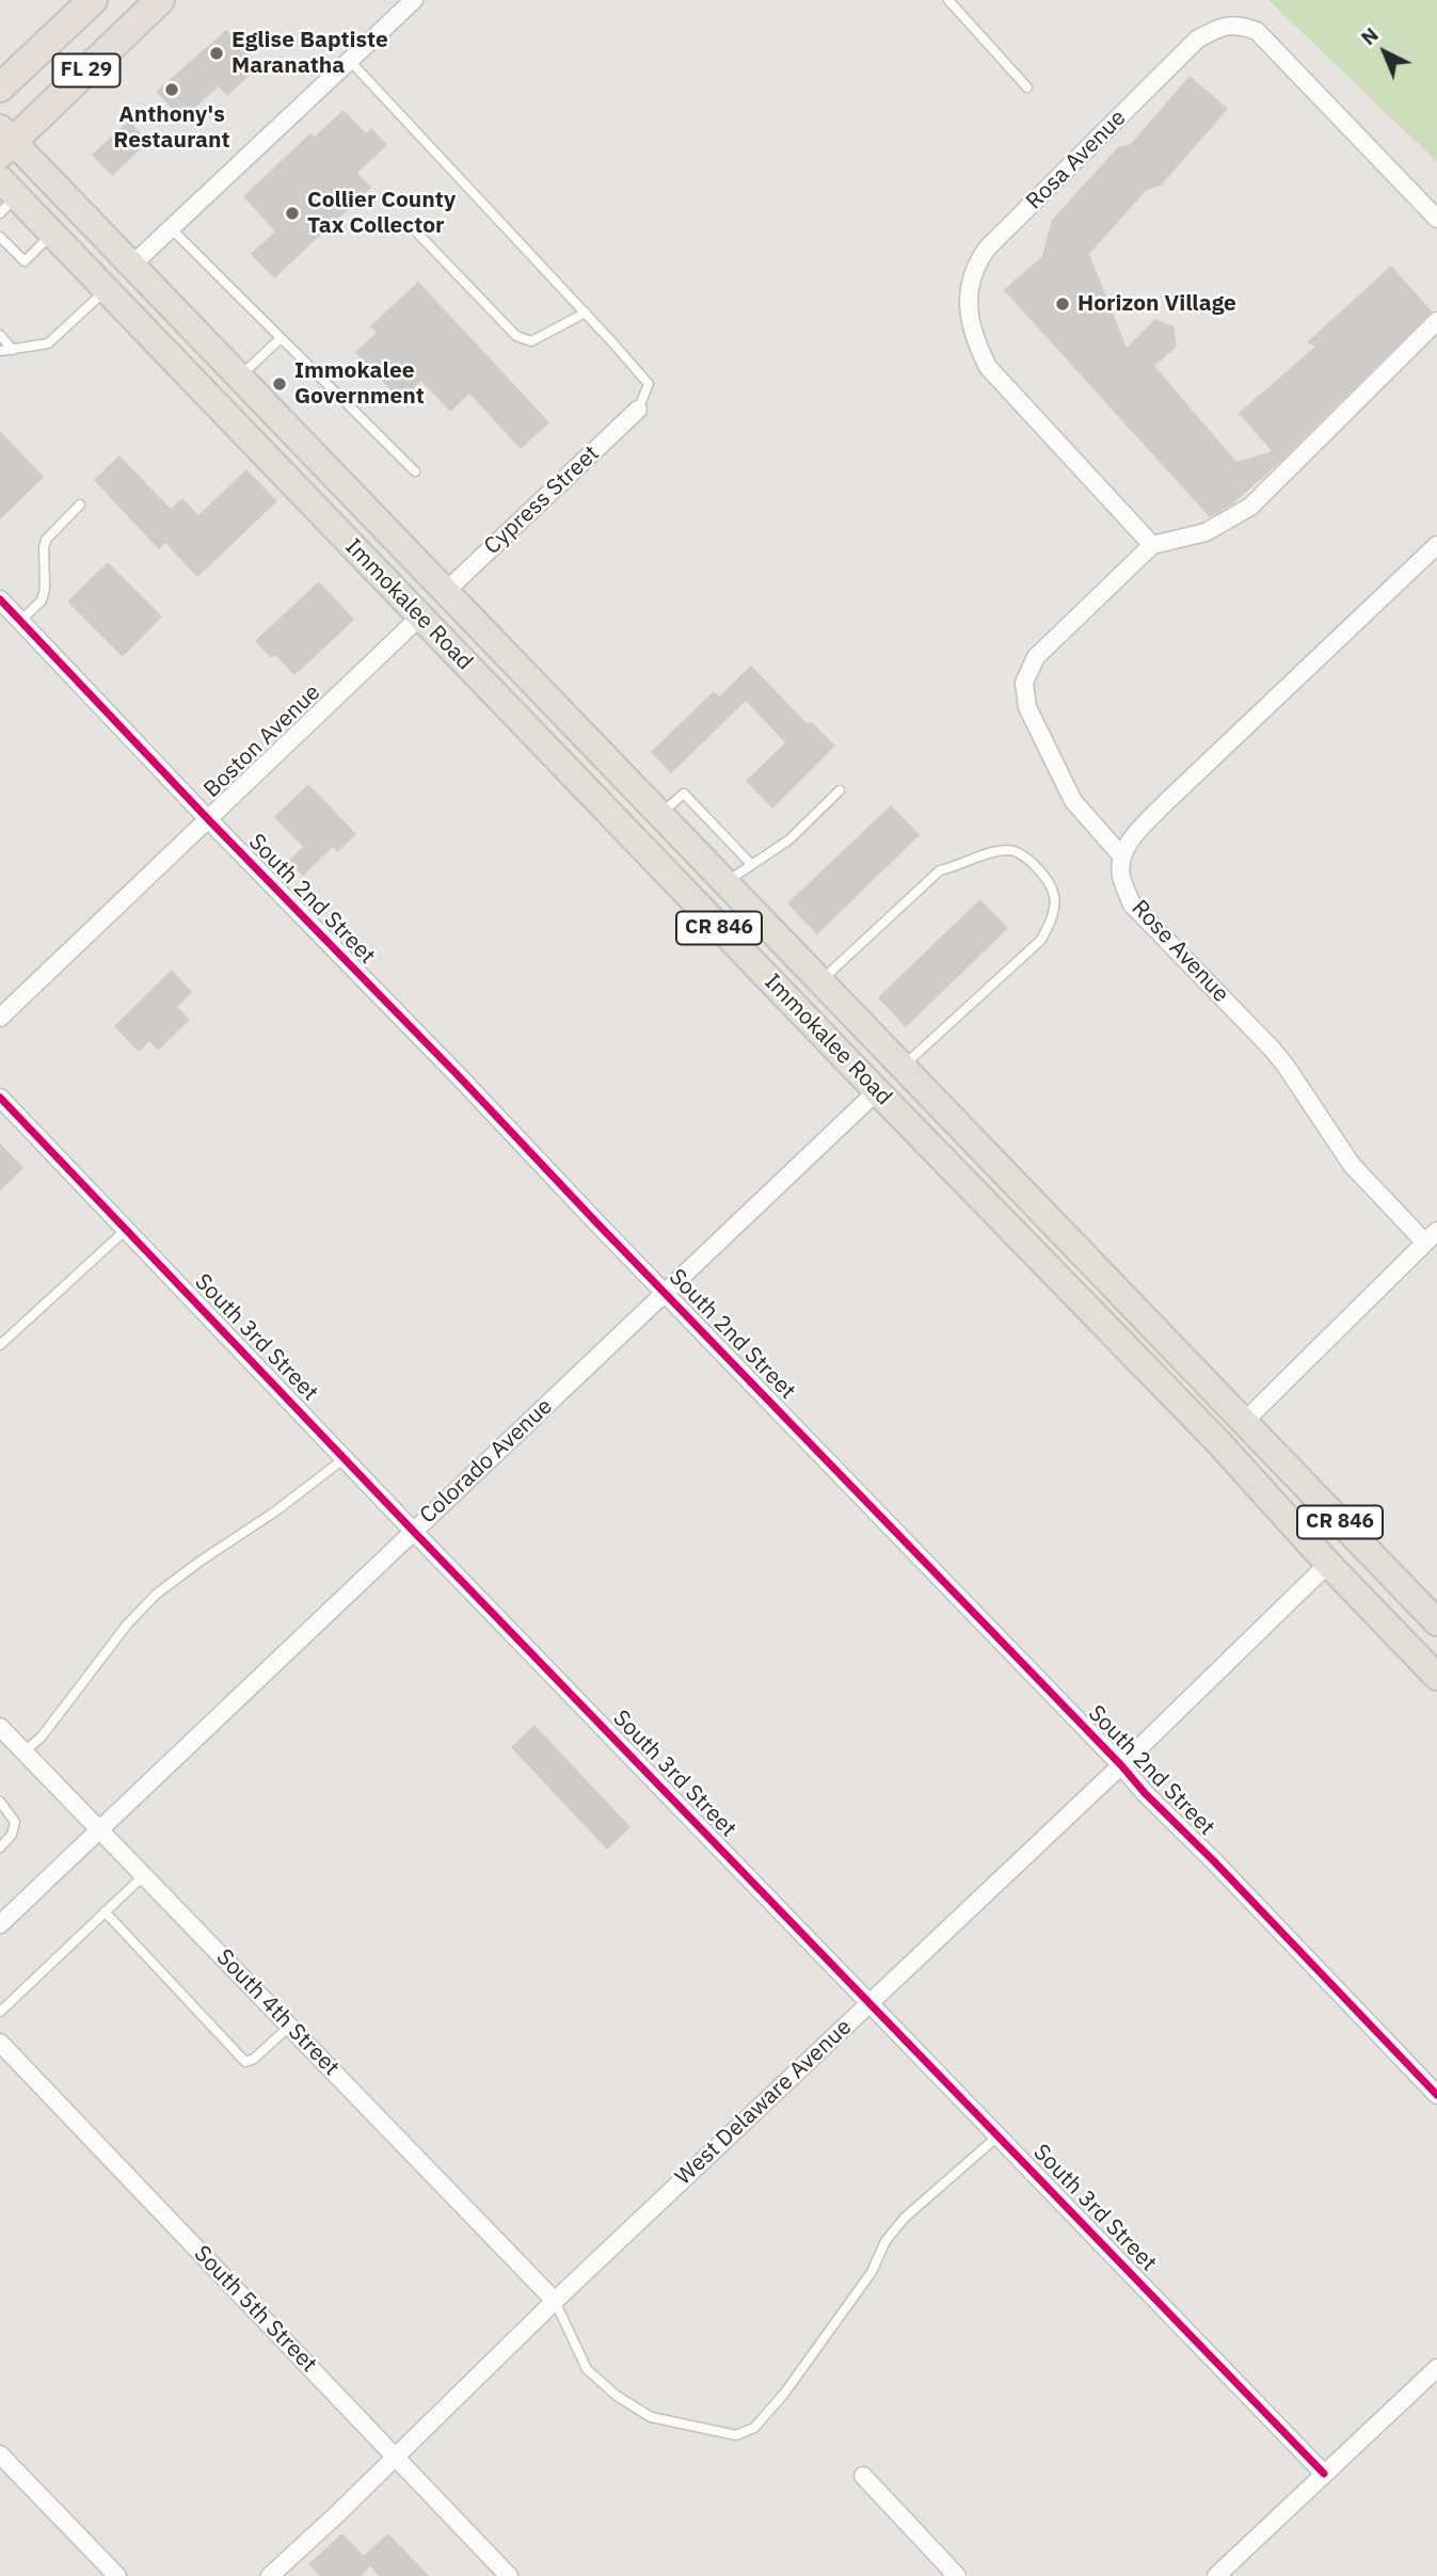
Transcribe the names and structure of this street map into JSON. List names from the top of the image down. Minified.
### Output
{"streets":{"highway":["FL 29"],"main road":["Immokalee Road","CR 846"],"street":["Rosa Avenue","Cypress Street","Boston Avenue","South 2nd Street","Rose Avenue","South 3rd Street","Colorado Avenue","South 4th Street","West Delaware Avenue","South 5th Street"]},"crossings":[["FL 29","Immokalee Road"],["Cypress Street","Immokalee Road"],["Immokalee Road","Boston Avenue"],["Immokalee Road","Colorado Avenue"],["Immokalee Road","West Delaware Avenue"],["Boston Avenue","South 2nd Street"],["South 2nd Street","Colorado Avenue"],["South 2nd Street","West Delaware Avenue"],["South 3rd Street","Colorado Avenue"],["South 3rd Street","West Delaware Avenue"],["Colorado Avenue","South 4th Street"],["South 4th Street","West Delaware Avenue"],["West Delaware Avenue","South 5th Street"]],"places":["Eglise Baptiste Maranatha","Anthony's Restaurant","Collier County Tax Collector","Horizon Village","Immokalee Government"],"north":"top left"}
